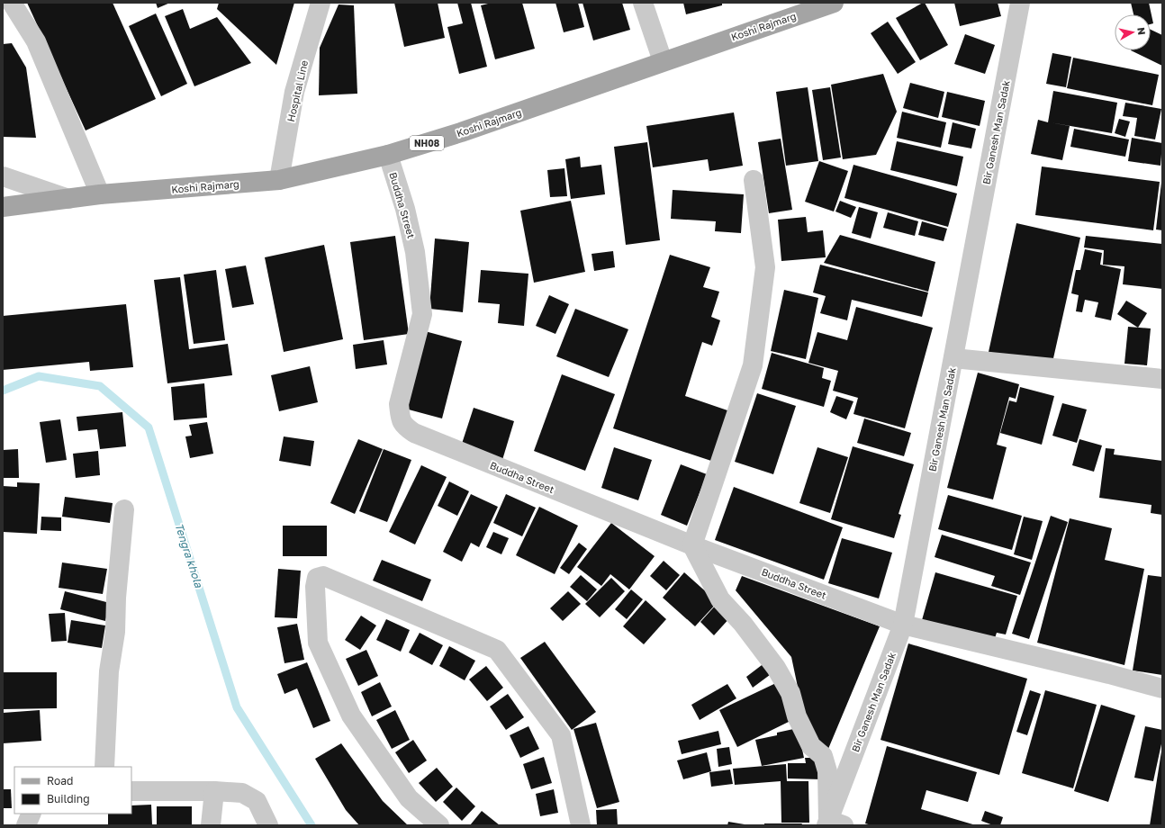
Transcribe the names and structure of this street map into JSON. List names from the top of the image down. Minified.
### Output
{"streets":{"main road":["Koshi Rajmarg","NH08"],"street":["Hospital Line","Bir Ganesh Man Sadak","Buddha Street"]},"crossings":[["Koshi Rajmarg","Hospital Line"],["Koshi Rajmarg","Buddha Street"],["Bir Ganesh Man Sadak","Buddha Street"]],"water":["Tengra khola"],"legend":["Road","Building"],"north":"right"}
